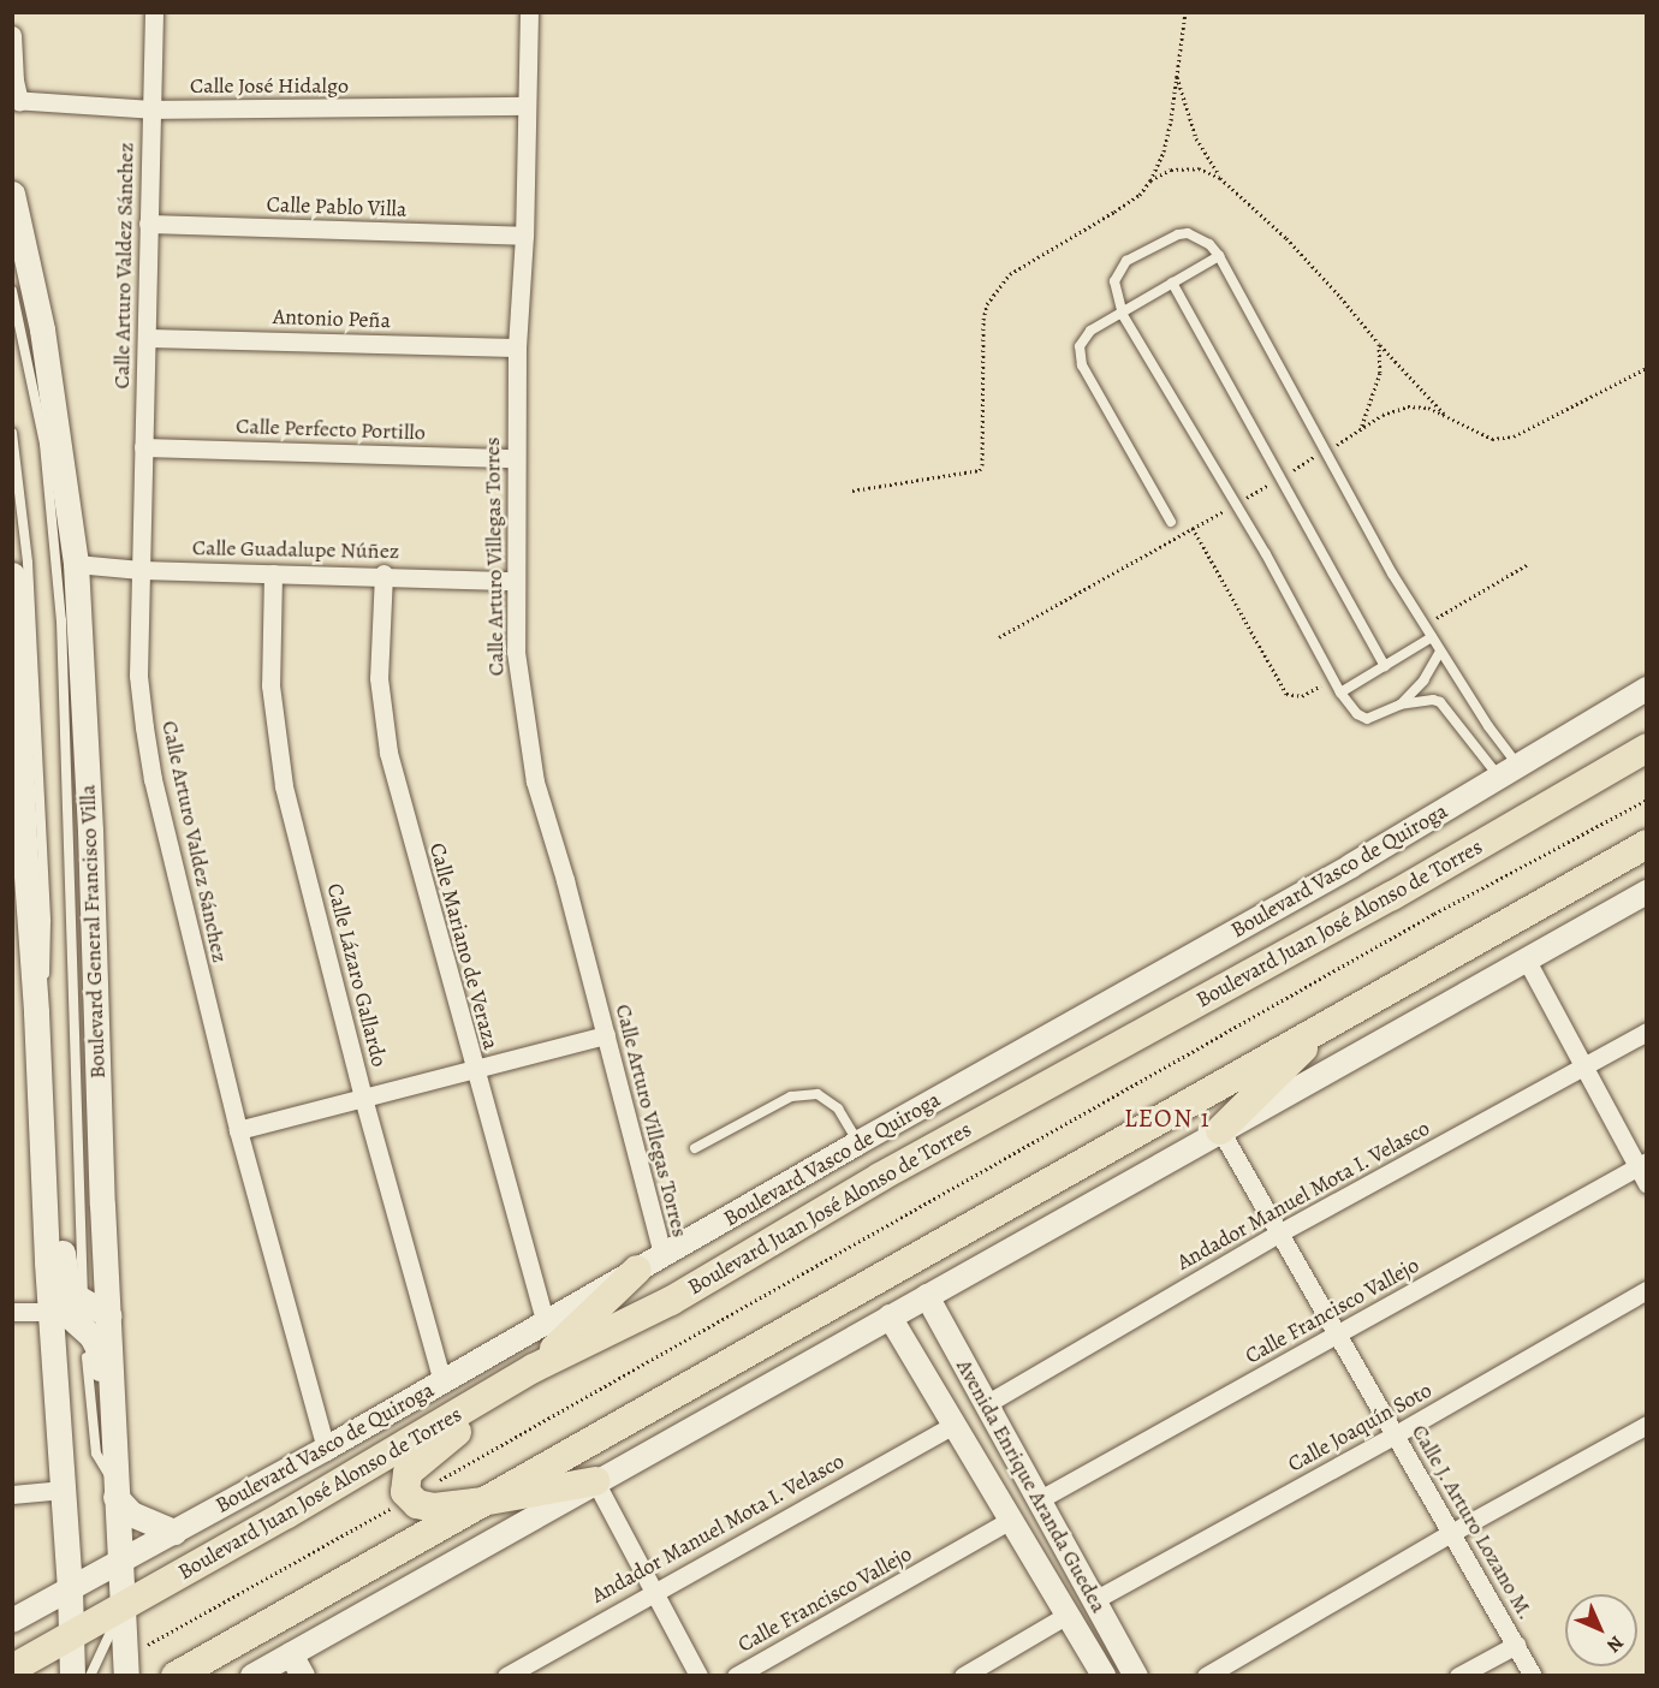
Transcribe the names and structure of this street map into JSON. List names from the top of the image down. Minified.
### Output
{"streets":{"main road":["Boulevard Juan José Alonso de Torres","Boulevard General Francisco Villa"],"street":["Calle José Hidalgo","Calle Pablo Villa","Calle Arturo Valdez Sánchez","Antonio Peña","Calle Perfecto Portillo","Calle Guadalupe Núñez","Calle Arturo Villegas Torres","Boulevard Vasco de Quiroga","Calle Mariano de Veraza","Calle Lázaro Gallardo","Andador Manuel Mota I. Velasco","Calle Francisco Vallejo","Calle Joaquín Soto","Avenida Enrique Aranda Guedea","Calle J. Arturo Lozano M."]},"crossings":[["Calle José Hidalgo","Calle Arturo Valdez Sánchez"],["Calle José Hidalgo","Calle Arturo Villegas Torres"],["Calle Pablo Villa","Calle Arturo Valdez Sánchez"],["Calle Pablo Villa","Calle Arturo Villegas Torres"],["Calle Arturo Valdez Sánchez","Antonio Peña"],["Calle Arturo Valdez Sánchez","Calle Perfecto Portillo"],["Calle Arturo Valdez Sánchez","Calle Guadalupe Núñez"],["Calle Arturo Valdez Sánchez","Boulevard Vasco de Quiroga"],["Antonio Peña","Calle Arturo Villegas Torres"],["Calle Perfecto Portillo","Calle Arturo Villegas Torres"],["Calle Guadalupe Núñez","Calle Arturo Villegas Torres"],["Calle Guadalupe Núñez","Boulevard General Francisco Villa"],["Calle Guadalupe Núñez","Calle Mariano de Veraza"],["Calle Guadalupe Núñez","Calle Lázaro Gallardo"],["Calle Arturo Villegas Torres","Boulevard Vasco de Quiroga"],["Boulevard Vasco de Quiroga","Boulevard General Francisco Villa"],["Boulevard Vasco de Quiroga","Calle Mariano de Veraza"],["Boulevard Vasco de Quiroga","Calle Lázaro Gallardo"],["Boulevard Juan José Alonso de Torres","Boulevard General Francisco Villa"],["Andador Manuel Mota I. Velasco","Avenida Enrique Aranda Guedea"],["Andador Manuel Mota I. Velasco","Calle J. Arturo Lozano M."],["Calle Francisco Vallejo","Avenida Enrique Aranda Guedea"],["Calle Francisco Vallejo","Calle J. Arturo Lozano M."],["Calle Joaquín Soto","Avenida Enrique Aranda Guedea"],["Calle Joaquín Soto","Calle J. Arturo Lozano M."]],"districts":["LEON 1"],"north":"bottom right"}
